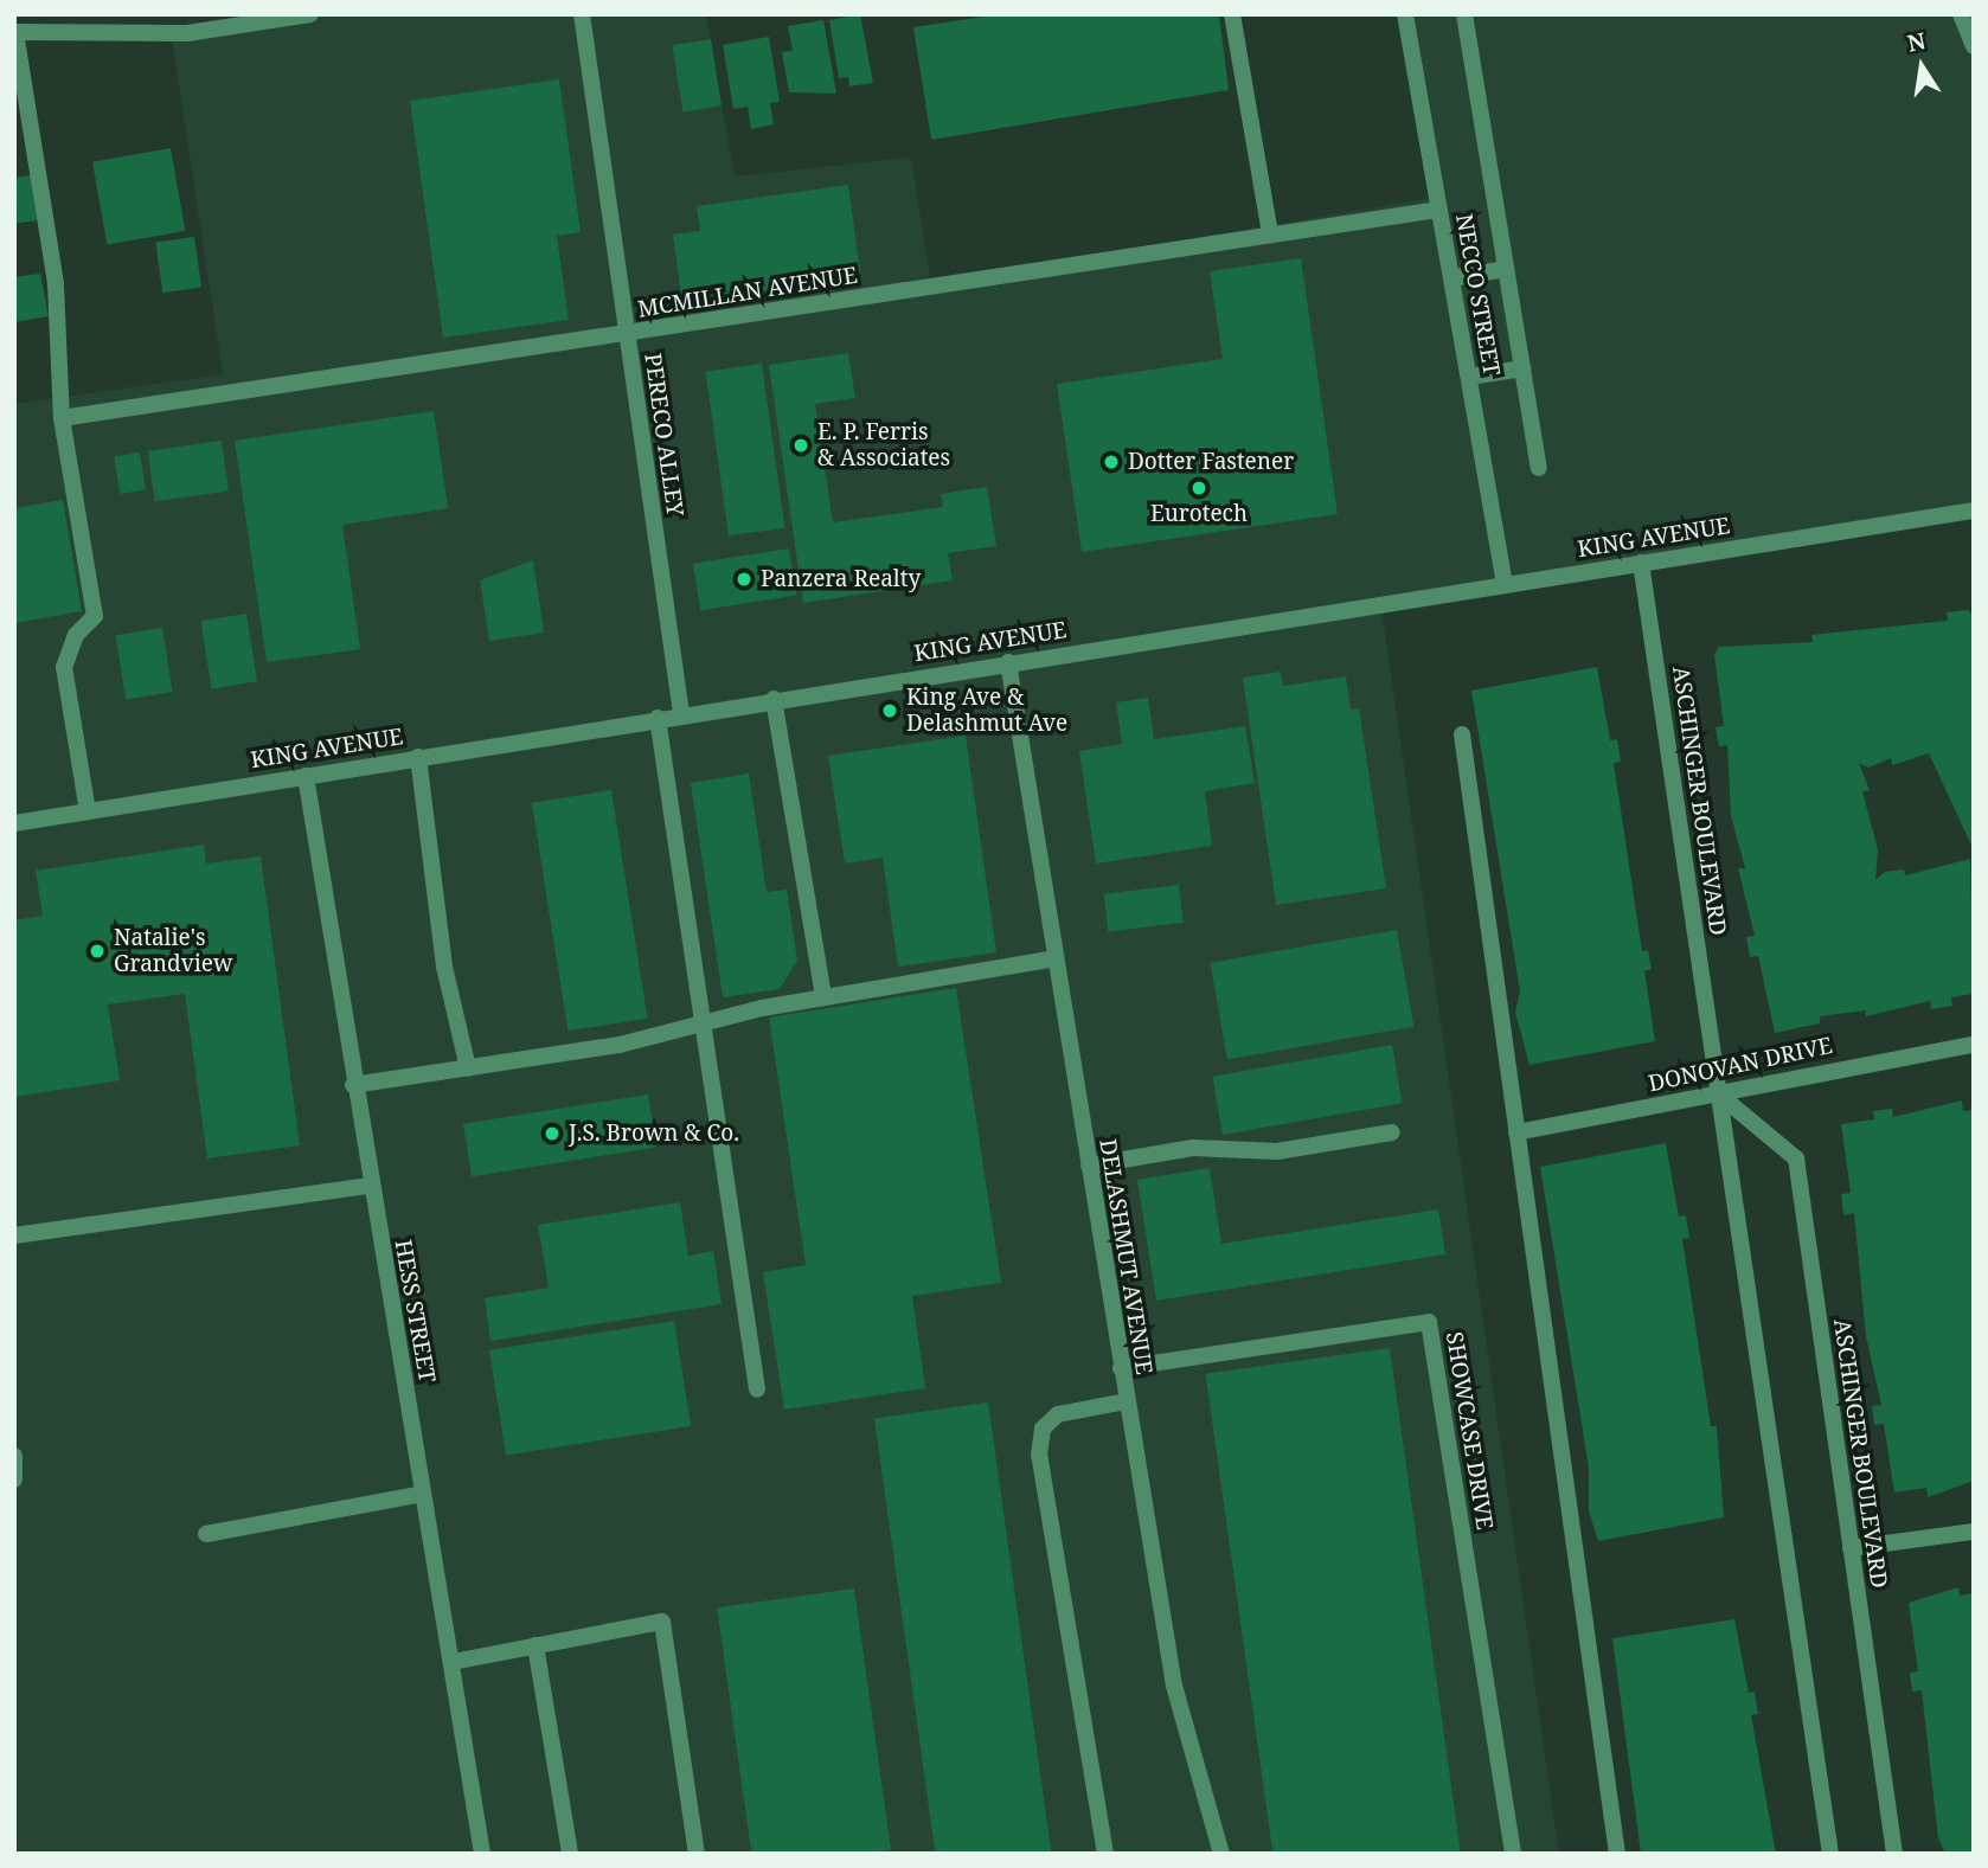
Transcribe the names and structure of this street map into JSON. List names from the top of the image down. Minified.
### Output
{"streets":{"street":["MCMILLAN AVENUE","NECCO STREET","PERECO ALLEY","KING AVENUE","ASCHINGER BOULEVARD","DONOVAN DRIVE","DELASHMUT AVENUE","HESS STREET","SHOWCASE DRIVE"]},"crossings":[["MCMILLAN AVENUE","NECCO STREET"],["MCMILLAN AVENUE","PERECO ALLEY"],["NECCO STREET","KING AVENUE"],["PERECO ALLEY","KING AVENUE"],["KING AVENUE","ASCHINGER BOULEVARD"],["KING AVENUE","DELASHMUT AVENUE"],["KING AVENUE","HESS STREET"],["ASCHINGER BOULEVARD","DONOVAN DRIVE"],["DELASHMUT AVENUE","SHOWCASE DRIVE"]],"places":["E. P. Ferris & Associates","Dotter Fastener","Eurotech","Panzera Realty","King Ave & Delashmut Ave","Natalie's Grandview","J.S. Brown & Co."],"north":"top"}
